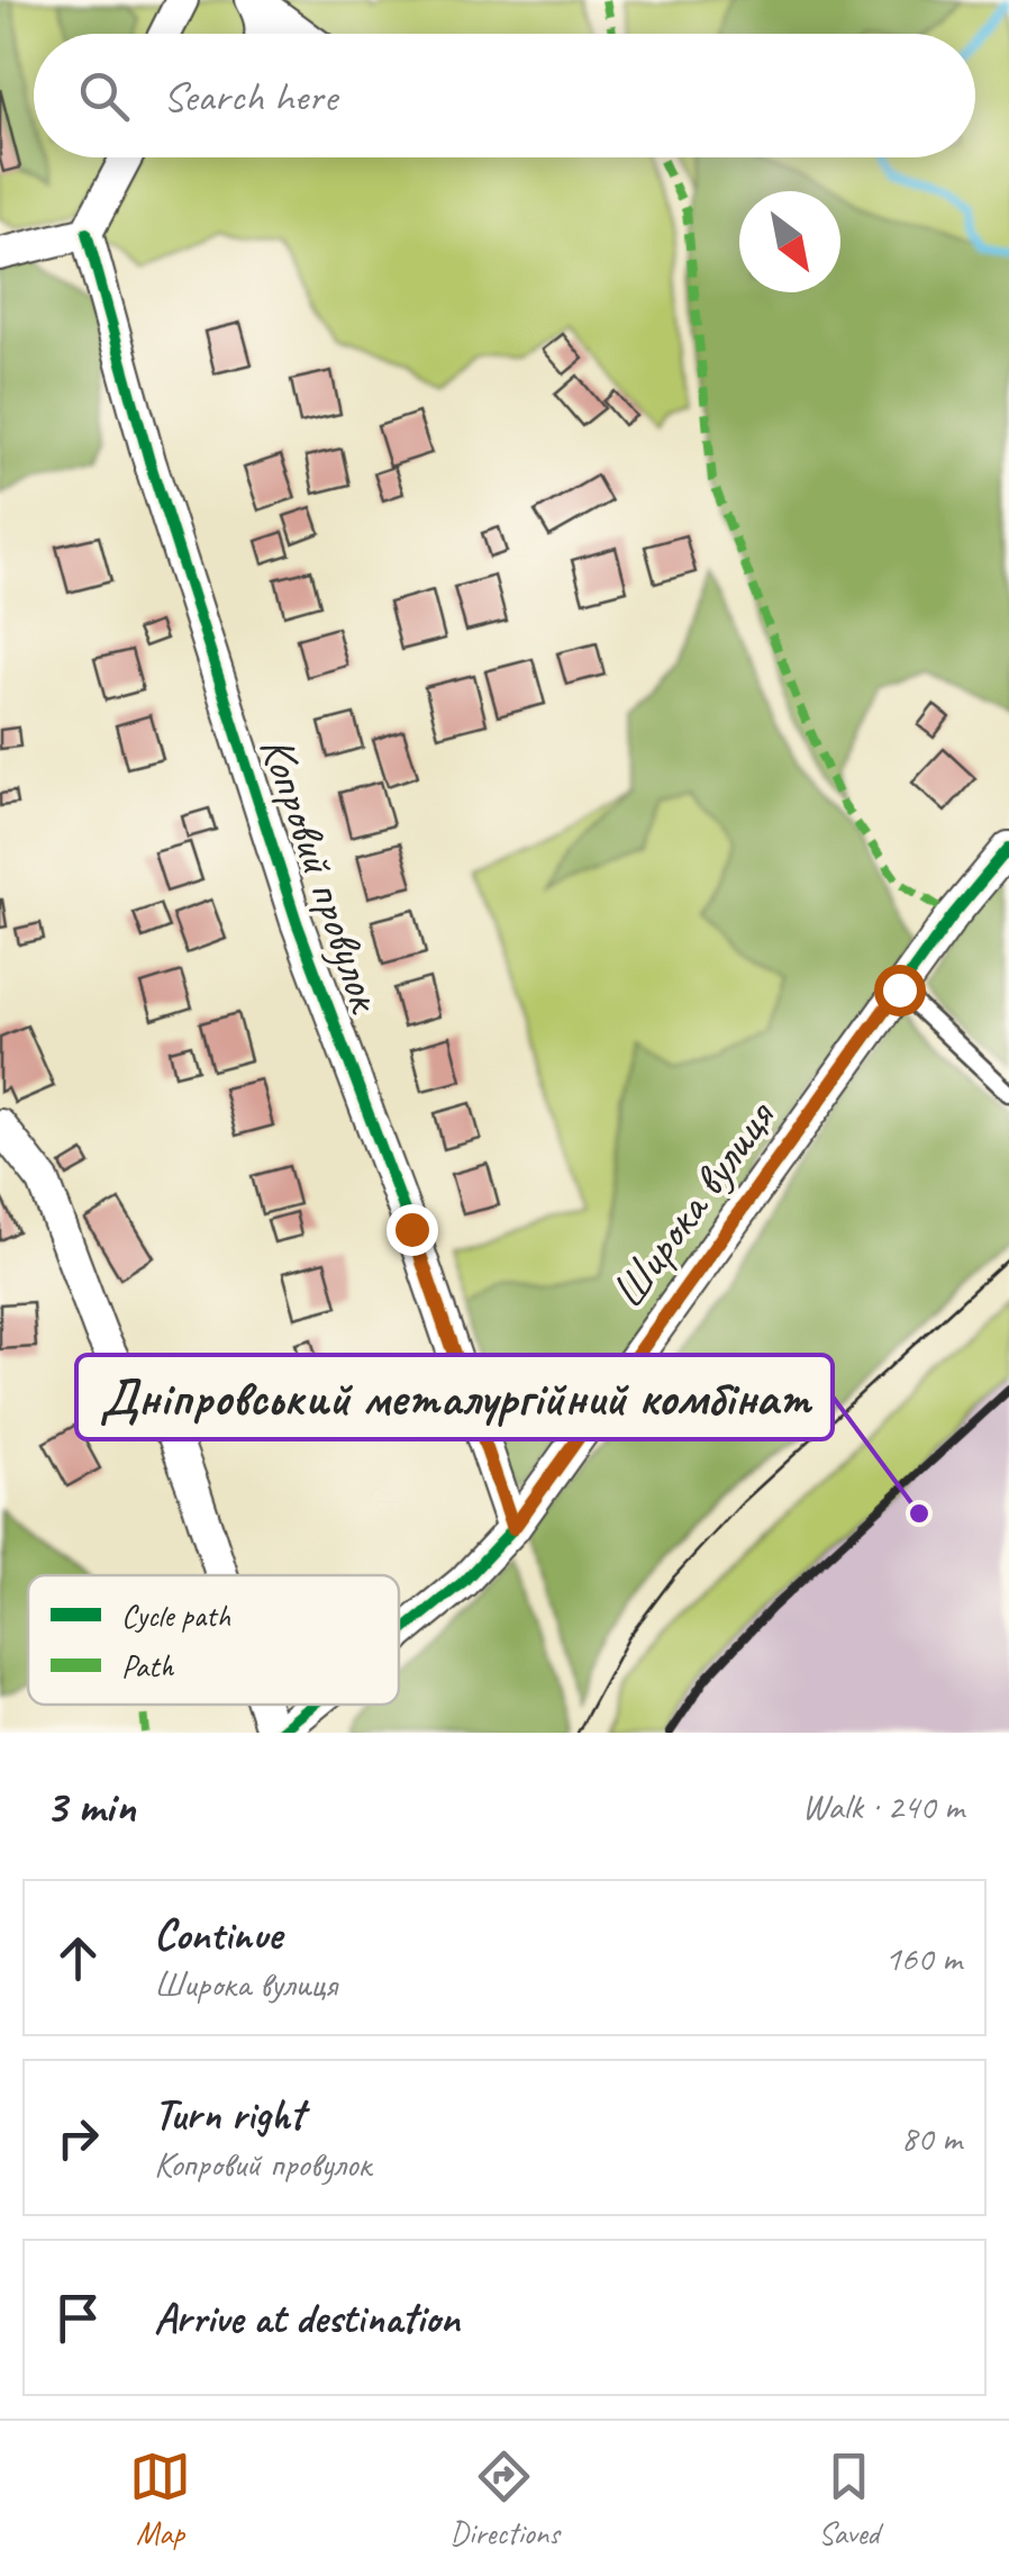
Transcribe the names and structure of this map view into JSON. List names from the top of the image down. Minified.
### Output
{"streets":{"street":["Копровий провулок","Широка вулиця"]},"crossings":[["Копровий провулок","Широка вулиця"]],"places":["Дніпровський металургійний комбінат"],"legend":["Cycle path","Path"],"north":"bottom right","page":{"search":"Search here","heading":["3 min","Walk · 240 m"],"list":[["Continue","Широка вулиця","160 m"],["Turn right","Копровий провулок","80 m"],"Arrive at destination"],"nav":["Map","Directions","Saved"]}}
